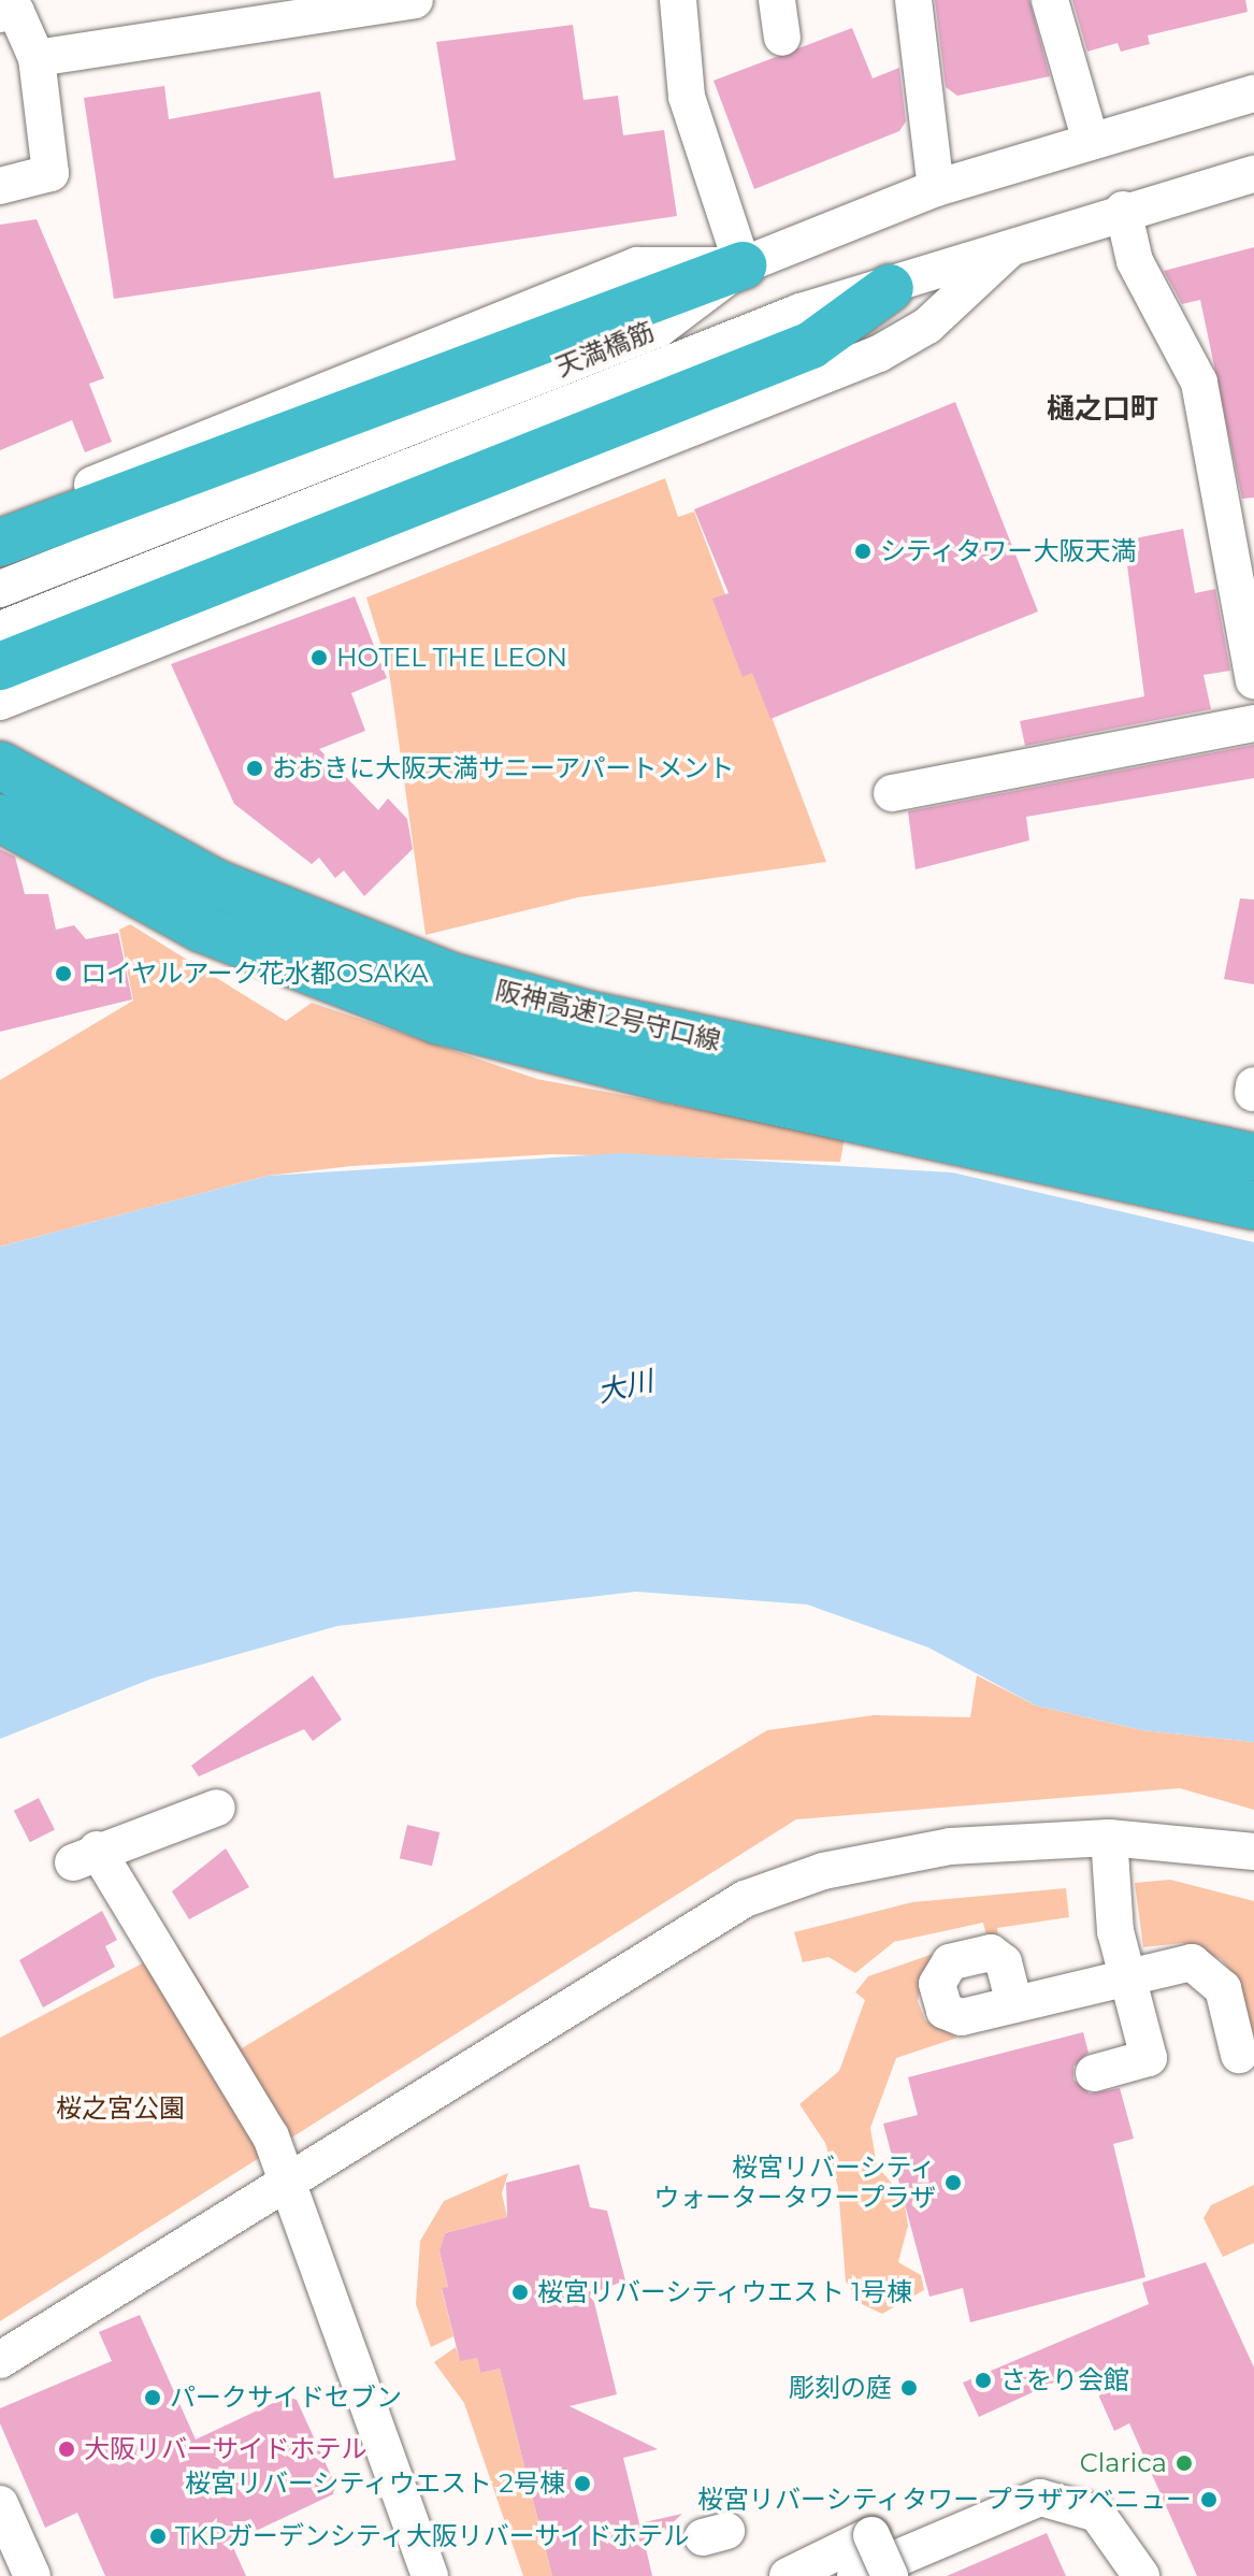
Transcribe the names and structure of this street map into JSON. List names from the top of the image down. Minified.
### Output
{"streets":{"highway":["阪神高速12号守口線"],"street":["天満橋筋"]},"districts":["樋之口町"],"water":["大川"],"parks":["桜之宮公園"],"places":["シティタワー大阪天満","HOTEL THE LEON","おおきに大阪天満サニーアパートメント","ロイヤルアーク花水都OSAKA","桜宮リバーシティ ウォータータワープラザ","桜宮リバーシティウエスト 1号棟","さをり会館","彫刻の庭","パークサイドセブン","大阪リバーサイドホテル","Clarica","桜宮リバーシティウエスト 2号棟","桜宮リバーシティタワー プラザアベニュー","TKPガーデンシティ大阪リバーサイドホテル"]}
